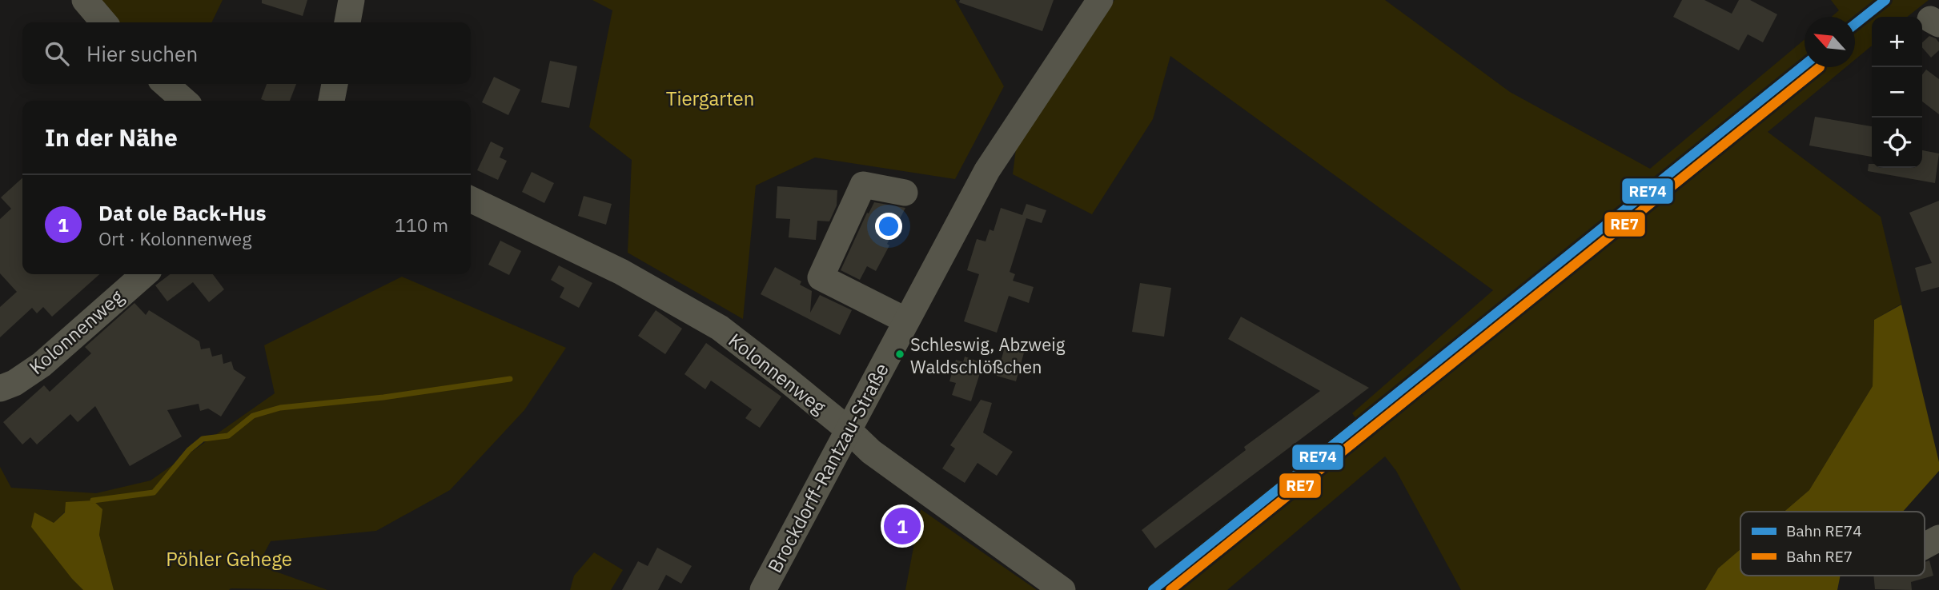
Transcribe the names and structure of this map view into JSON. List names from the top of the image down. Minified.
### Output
{"streets":{"street":["Kolonnenweg","Brockdorff-Rantzau-Straße"]},"crossings":[["Kolonnenweg","Brockdorff-Rantzau-Straße"]],"parks":["Tiergarten","Pöhler Gehege"],"places":["Schleswig, Abzweig Waldschlößchen"],"lines":["rail line RE74","rail line RE7"],"legend":["Bahn RE74","Bahn RE7"],"north":"top left","page":{"map_buttons":["+","−"],"search":"Hier suchen","heading":"In der Nähe","list":[{"mark":"1","name":"Dat ole Back-Hus","note":"Ort · Kolonnenweg","value":"110 m"}],"pins":"1"}}
